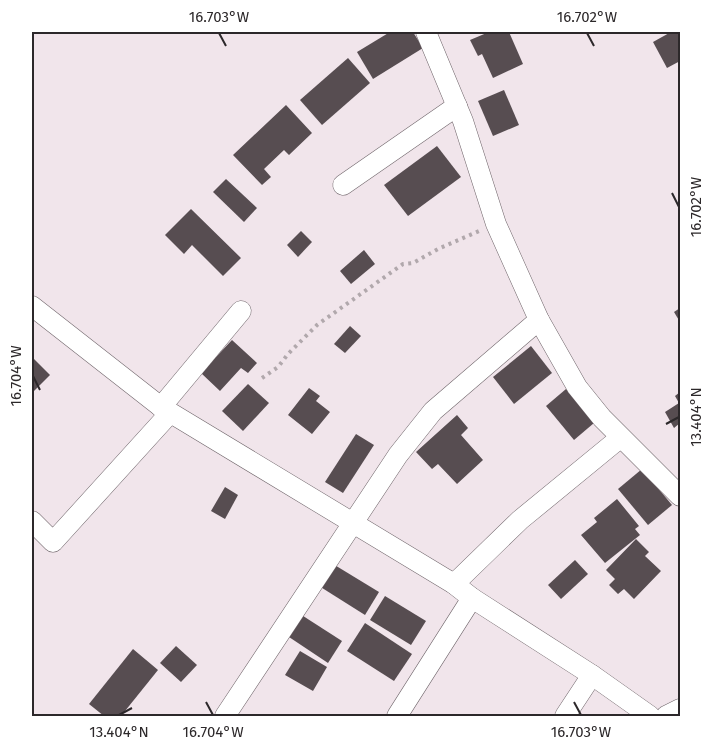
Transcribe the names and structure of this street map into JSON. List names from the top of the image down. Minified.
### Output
{"coordinates":["16.703°W","16.702°W","16.704°W","13.404°N"]}
